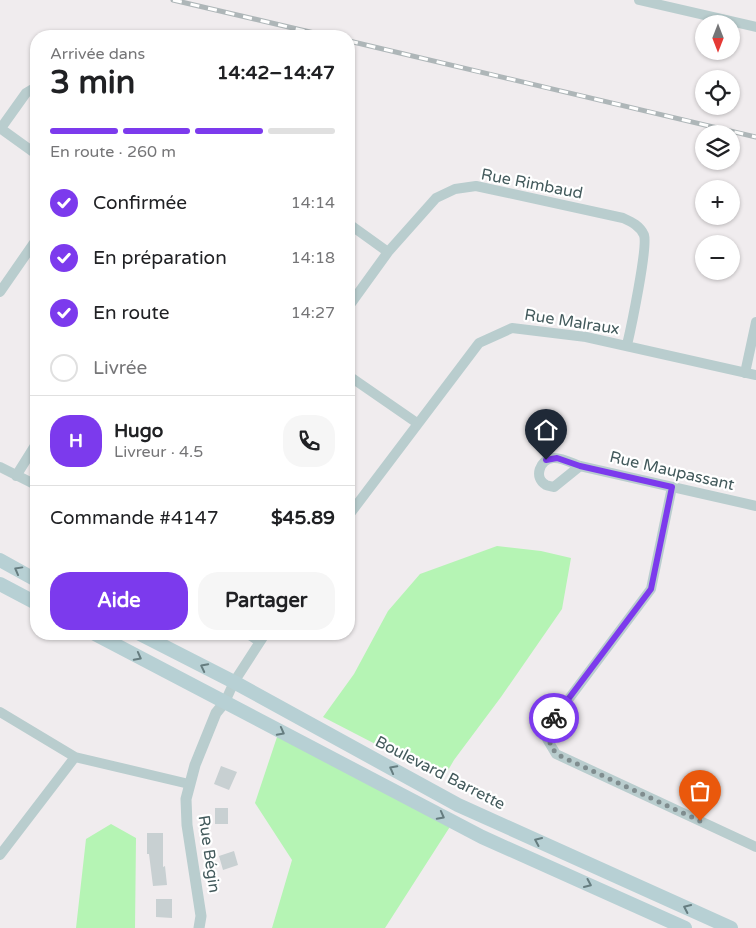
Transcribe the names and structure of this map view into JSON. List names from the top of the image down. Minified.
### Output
{"streets":{"main road":["Boulevard Barrette"],"street":["Rue Rimbaud","Rue Malraux","Rue Maupassant","Rue Bégin"]},"crossings":[["Rue Rimbaud","Rue Malraux"]],"north":"bottom","page":{"map_buttons":["+","−"],"heading":["3 min","Arrivée dans","14:42–14:47"],"panel":["Hugo","Livreur · 4.5","Commande #4147","$45.89"],"bar":"En route · 260 m","list":[["Confirmée","14:14"],["En préparation","14:18"],["En route","14:27"],"Livrée"],"round":"H","buttons":["Aide","Partager"]}}
